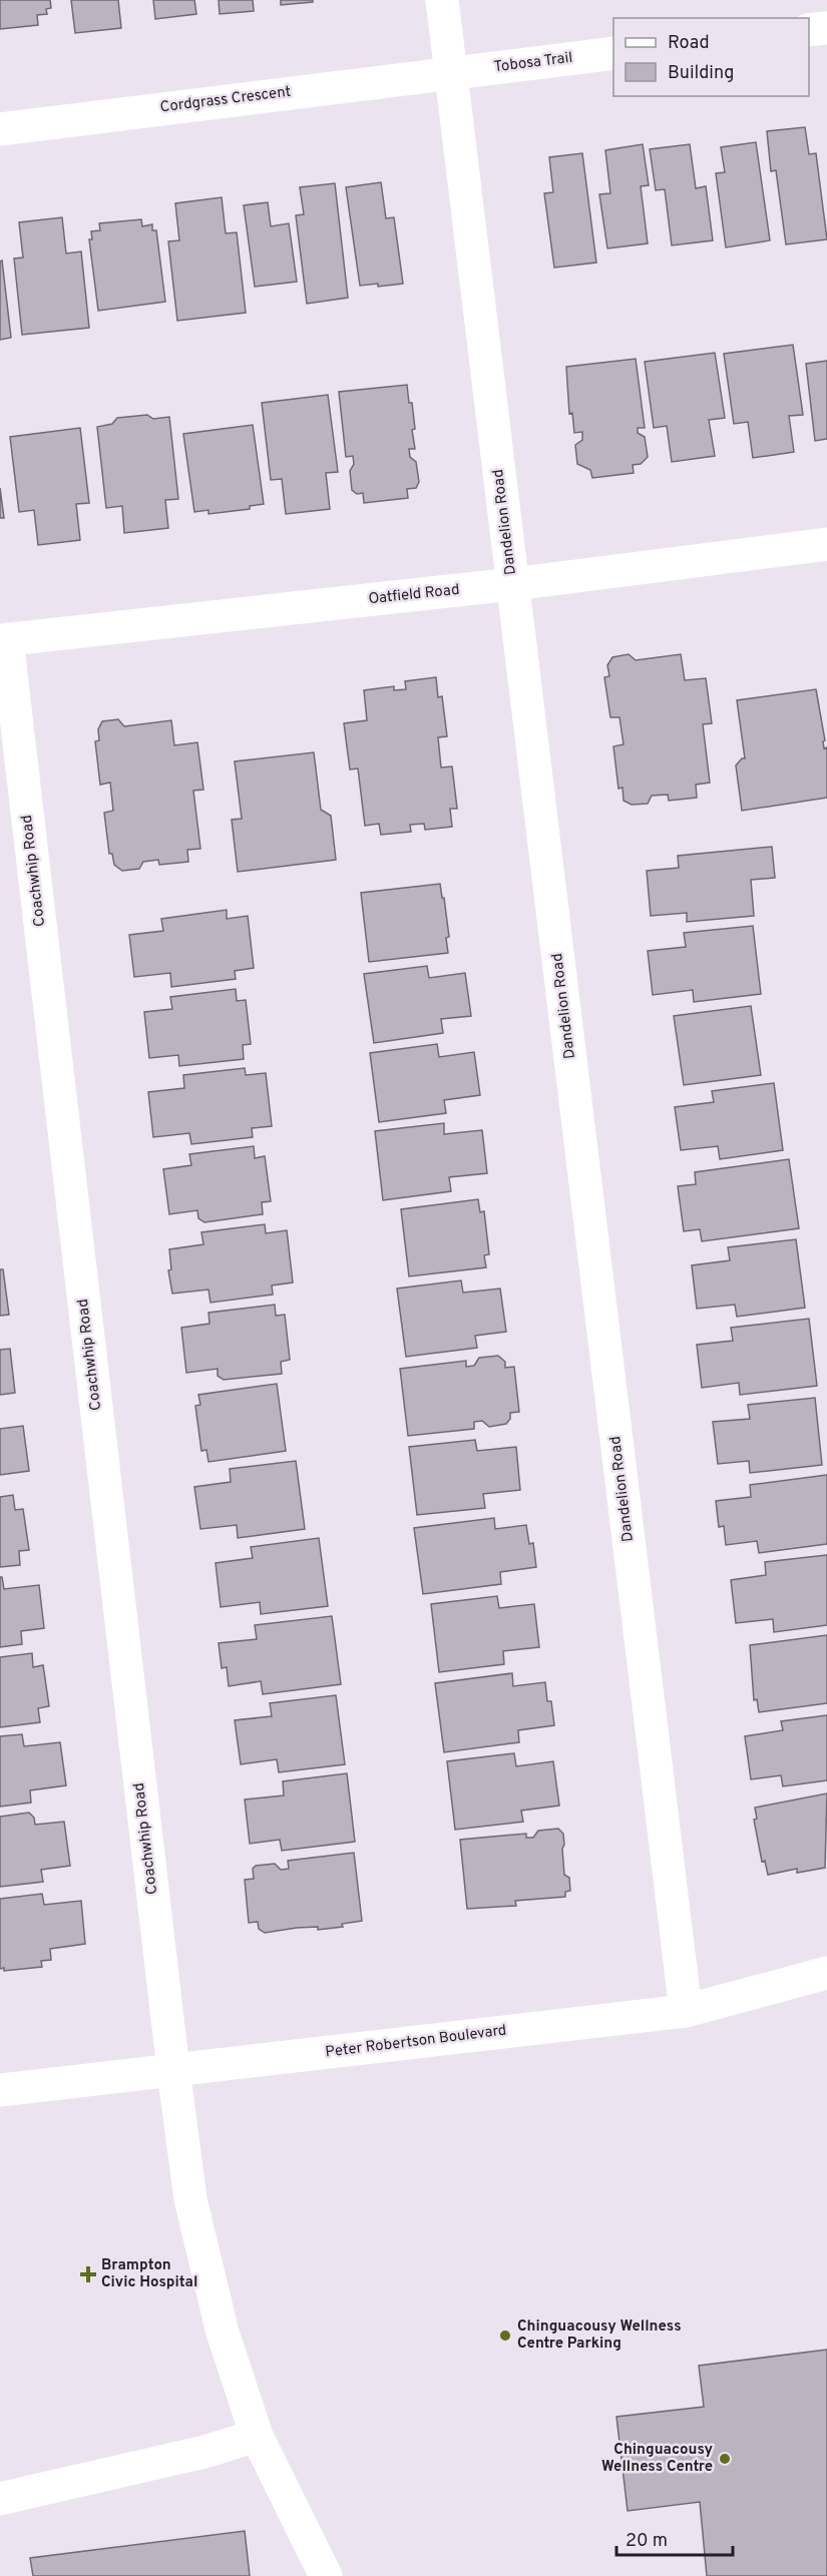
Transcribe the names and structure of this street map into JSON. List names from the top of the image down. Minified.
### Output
{"streets":{"street":["Tobosa Trail","Cordgrass Crescent","Dandelion Road","Oatfield Road","Coachwhip Road","Peter Robertson Boulevard"]},"crossings":[["Tobosa Trail","Cordgrass Crescent"],["Tobosa Trail","Dandelion Road"],["Cordgrass Crescent","Dandelion Road"],["Dandelion Road","Oatfield Road"],["Dandelion Road","Peter Robertson Boulevard"],["Oatfield Road","Coachwhip Road"],["Coachwhip Road","Peter Robertson Boulevard"]],"places":{"health":["Brampton Civic Hospital"],"other":["Chinguacousy Wellness Centre Parking","Chinguacousy Wellness Centre"]},"legend":["Road","Building"],"scale_bar":"20 m"}
